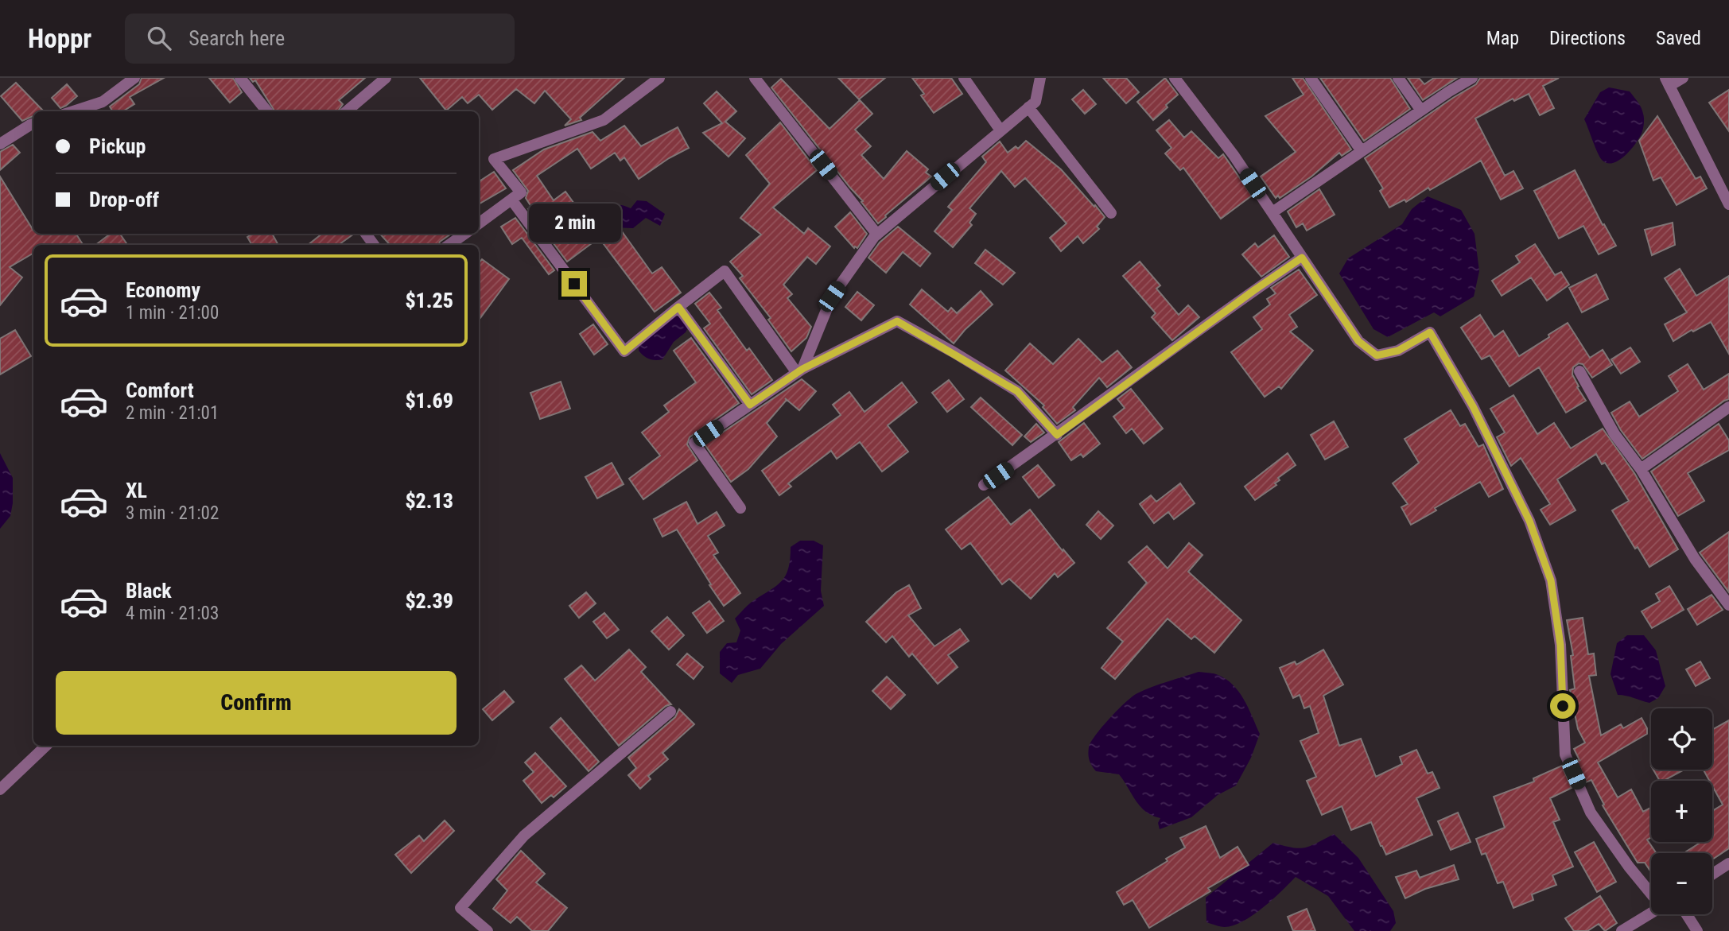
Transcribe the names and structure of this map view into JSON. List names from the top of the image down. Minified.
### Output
{"page":{"header":"Hoppr","search":"Search here","nav":["Map","Directions","Saved"],"banner":["Pickup","Drop-off"],"bubble":"2 min","list":[{"name":"Economy","note":"1 min · 21:00","value":"$1.25"},{"name":"Comfort","note":"2 min · 21:01","value":"$1.69"},{"name":"XL","note":"3 min · 21:02","value":"$2.13"},{"name":"Black","note":"4 min · 21:03","value":"$2.39"}],"buttons":"Confirm","map_buttons":["+","−"]}}
